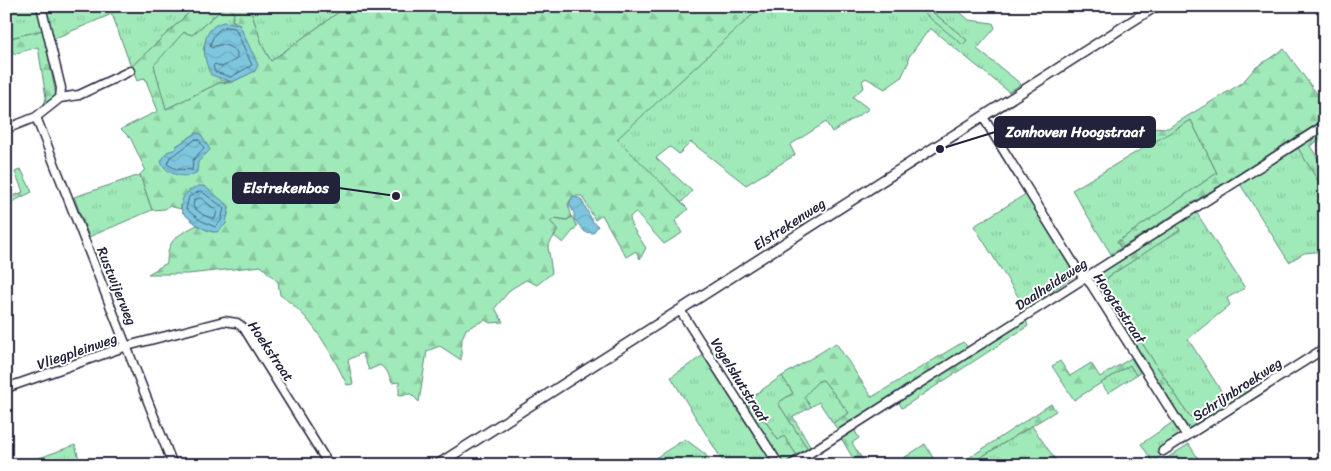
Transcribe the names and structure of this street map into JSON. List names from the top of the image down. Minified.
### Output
{"streets":{"street":["Elstrekenweg","Daalheideweg","Rustwijerweg","Hoogtestraat","Vliegpleinweg","Hoekstraat","Vogelshutstraat","Schrijnbroekweg"]},"crossings":[["Elstrekenweg","Hoogtestraat"],["Elstrekenweg","Vogelshutstraat"],["Daalheideweg","Hoogtestraat"],["Rustwijerweg","Vliegpleinweg"],["Rustwijerweg","Hoekstraat"],["Hoogtestraat","Schrijnbroekweg"],["Vliegpleinweg","Hoekstraat"]],"places":["Zonhoven Hoogstraat","Elstrekenbos"]}
